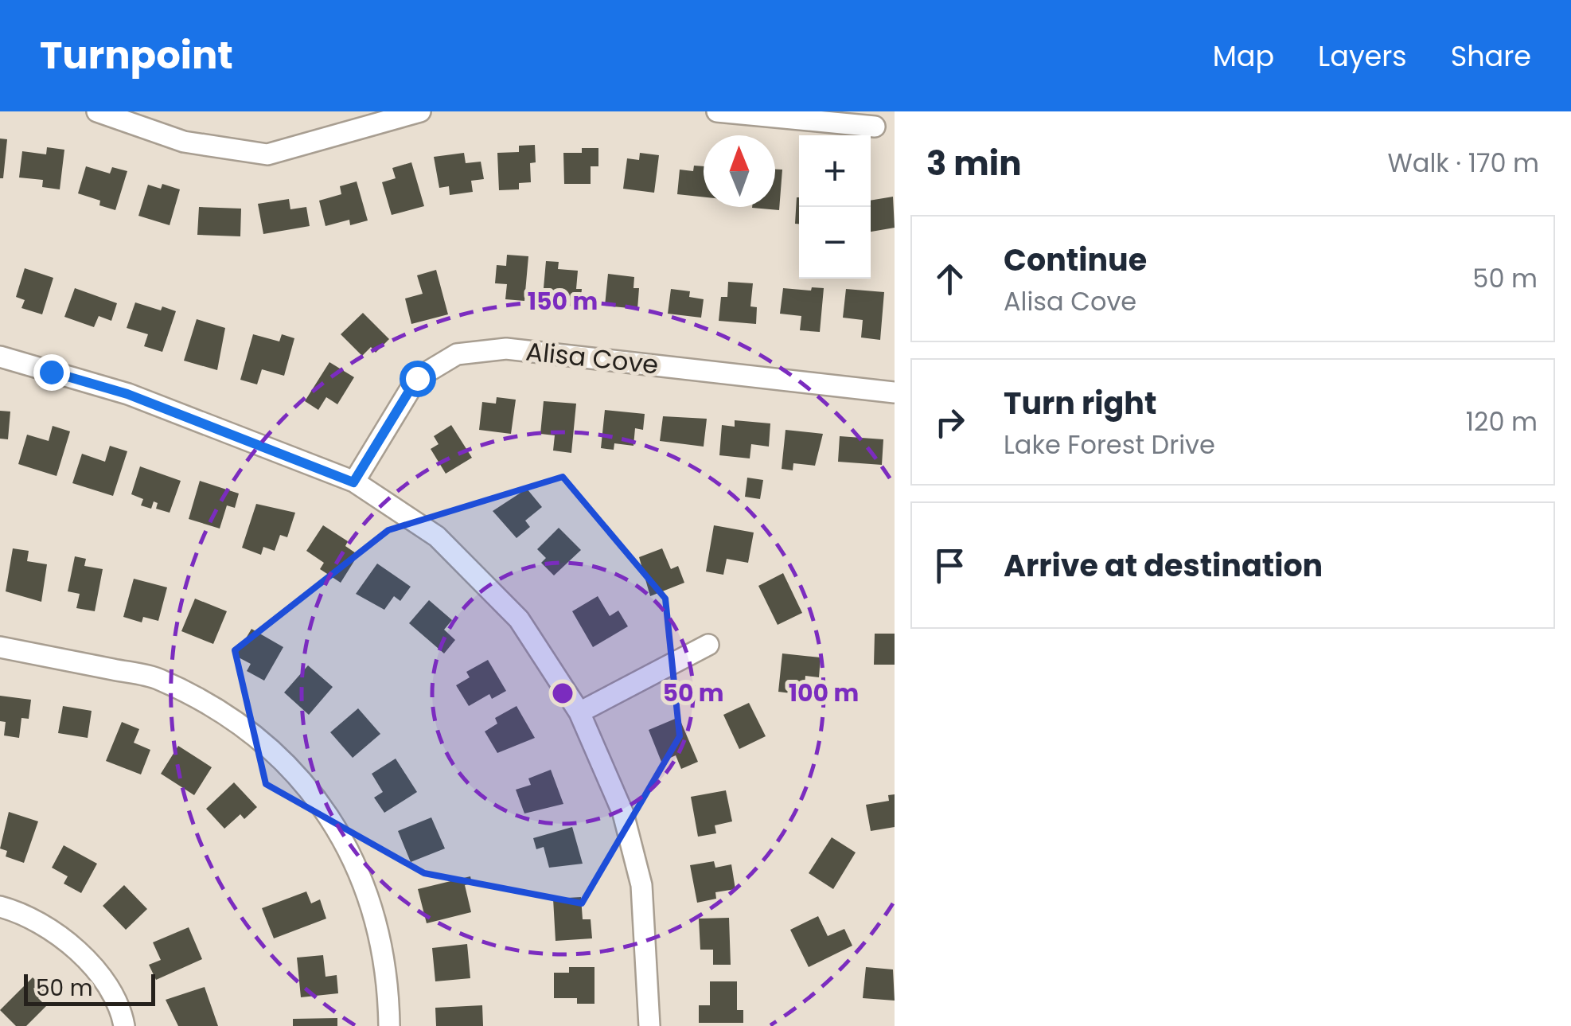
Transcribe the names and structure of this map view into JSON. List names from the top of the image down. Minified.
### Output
{"streets":{"street":["Alisa Cove"]},"scale_bar":"50 m","north":"top","page":{"header":"Turnpoint","nav":["Map","Layers","Share"],"heading":["3 min","Walk · 170 m"],"map_buttons":["+","−"],"list":[["Continue","Alisa Cove","50 m"],["Turn right","Lake Forest Drive","120 m"],"Arrive at destination"],"scale":"50 m"},"rings":["150 m","50 m","100 m"]}
